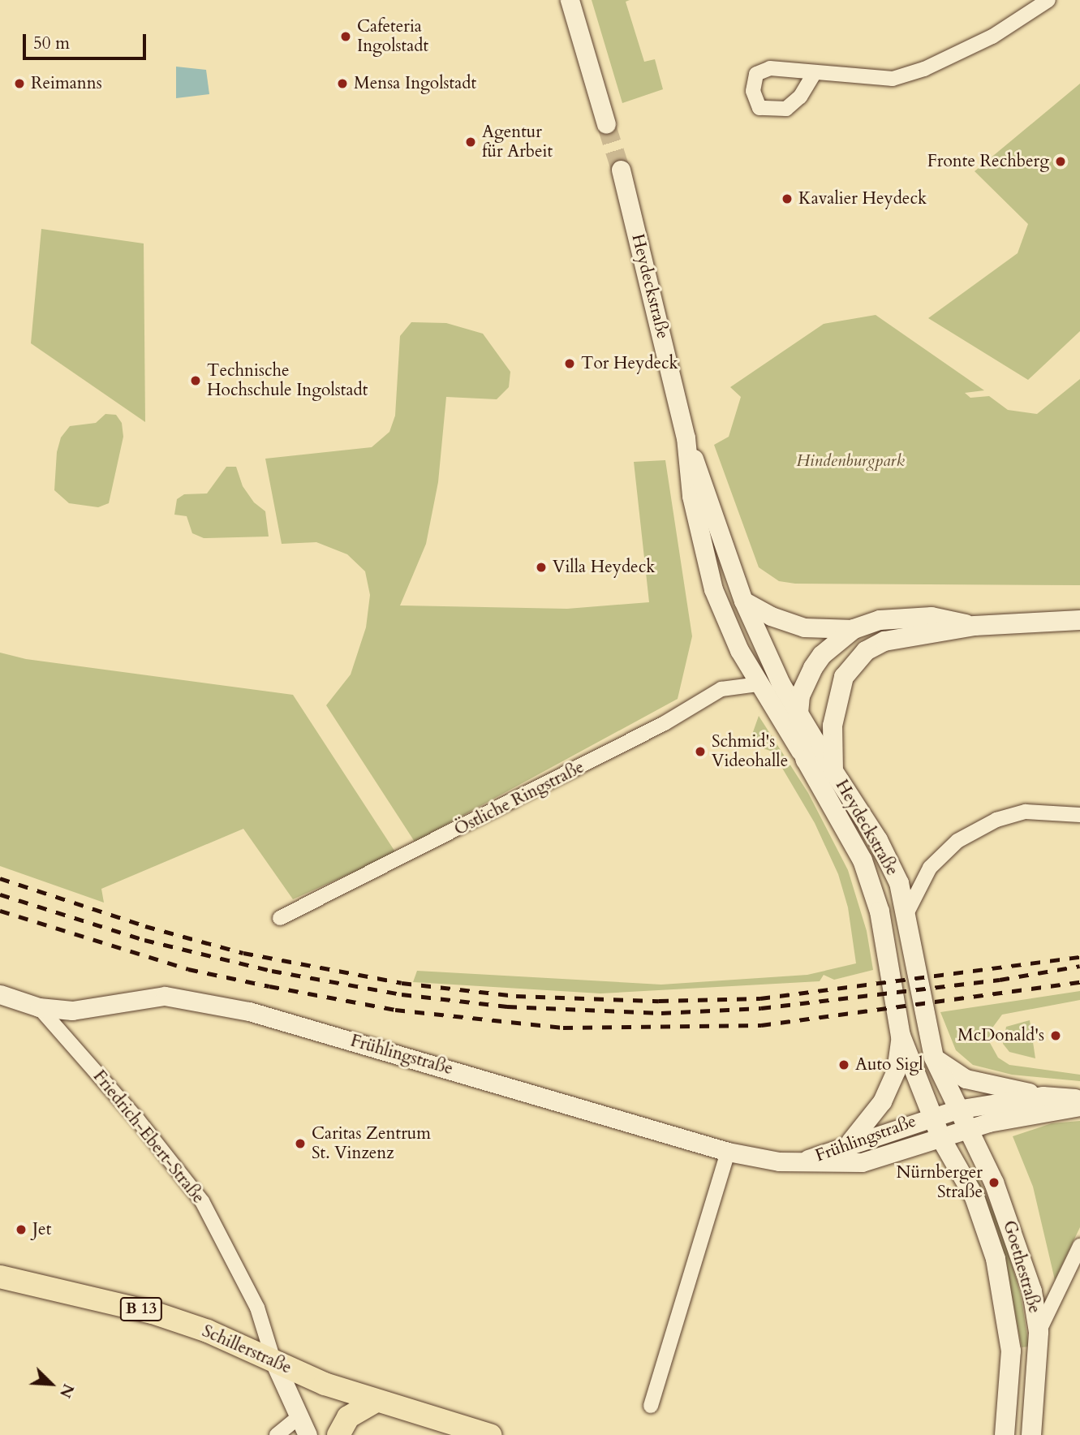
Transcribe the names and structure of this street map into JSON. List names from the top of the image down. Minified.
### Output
{"streets":{"main road":["Heydeckstraße","Goethestraße","B 13","Schillerstraße"],"street":["Östliche Ringstraße","Frühlingstraße","Friedrich-Ebert-Straße"]},"crossings":[["Heydeckstraße","Östliche Ringstraße"],["Heydeckstraße","Frühlingstraße"],["Heydeckstraße","Goethestraße"],["Frühlingstraße","Friedrich-Ebert-Straße"],["Frühlingstraße","Goethestraße"],["Friedrich-Ebert-Straße","Schillerstraße"]],"parks":["Hindenburgpark"],"places":["Cafeteria Ingolstadt","Reimanns","Mensa Ingolstadt","Agentur für Arbeit","Fronte Rechberg","Kavalier Heydeck","Tor Heydeck","Technische Hochschule Ingolstadt","Villa Heydeck","Schmid's Videohalle","McDonald's","Auto Sigl","Caritas Zentrum St. Vinzenz","Nürnberger Straße","Jet"],"scale_bar":"50 m","north":"bottom right"}
